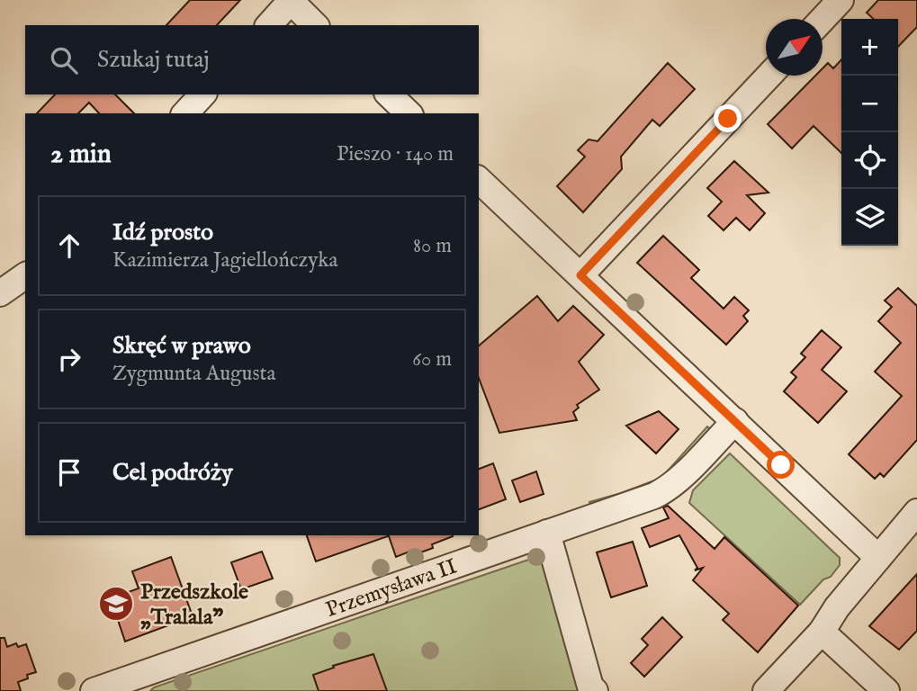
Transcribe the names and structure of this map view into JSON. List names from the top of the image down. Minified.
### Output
{"streets":{"street":["Przemysława II"]},"places":{"school or university":["Przedszkole „Tralala”"]},"north":"top right","page":{"map_buttons":["+","−"],"search":"Szukaj tutaj","heading":["2 min","Pieszo · 140 m"],"list":[["Idź prosto","Kazimierza Jagiellończyka","80 m"],["Skręć w prawo","Zygmunta Augusta","60 m"],"Cel podróży"]}}
